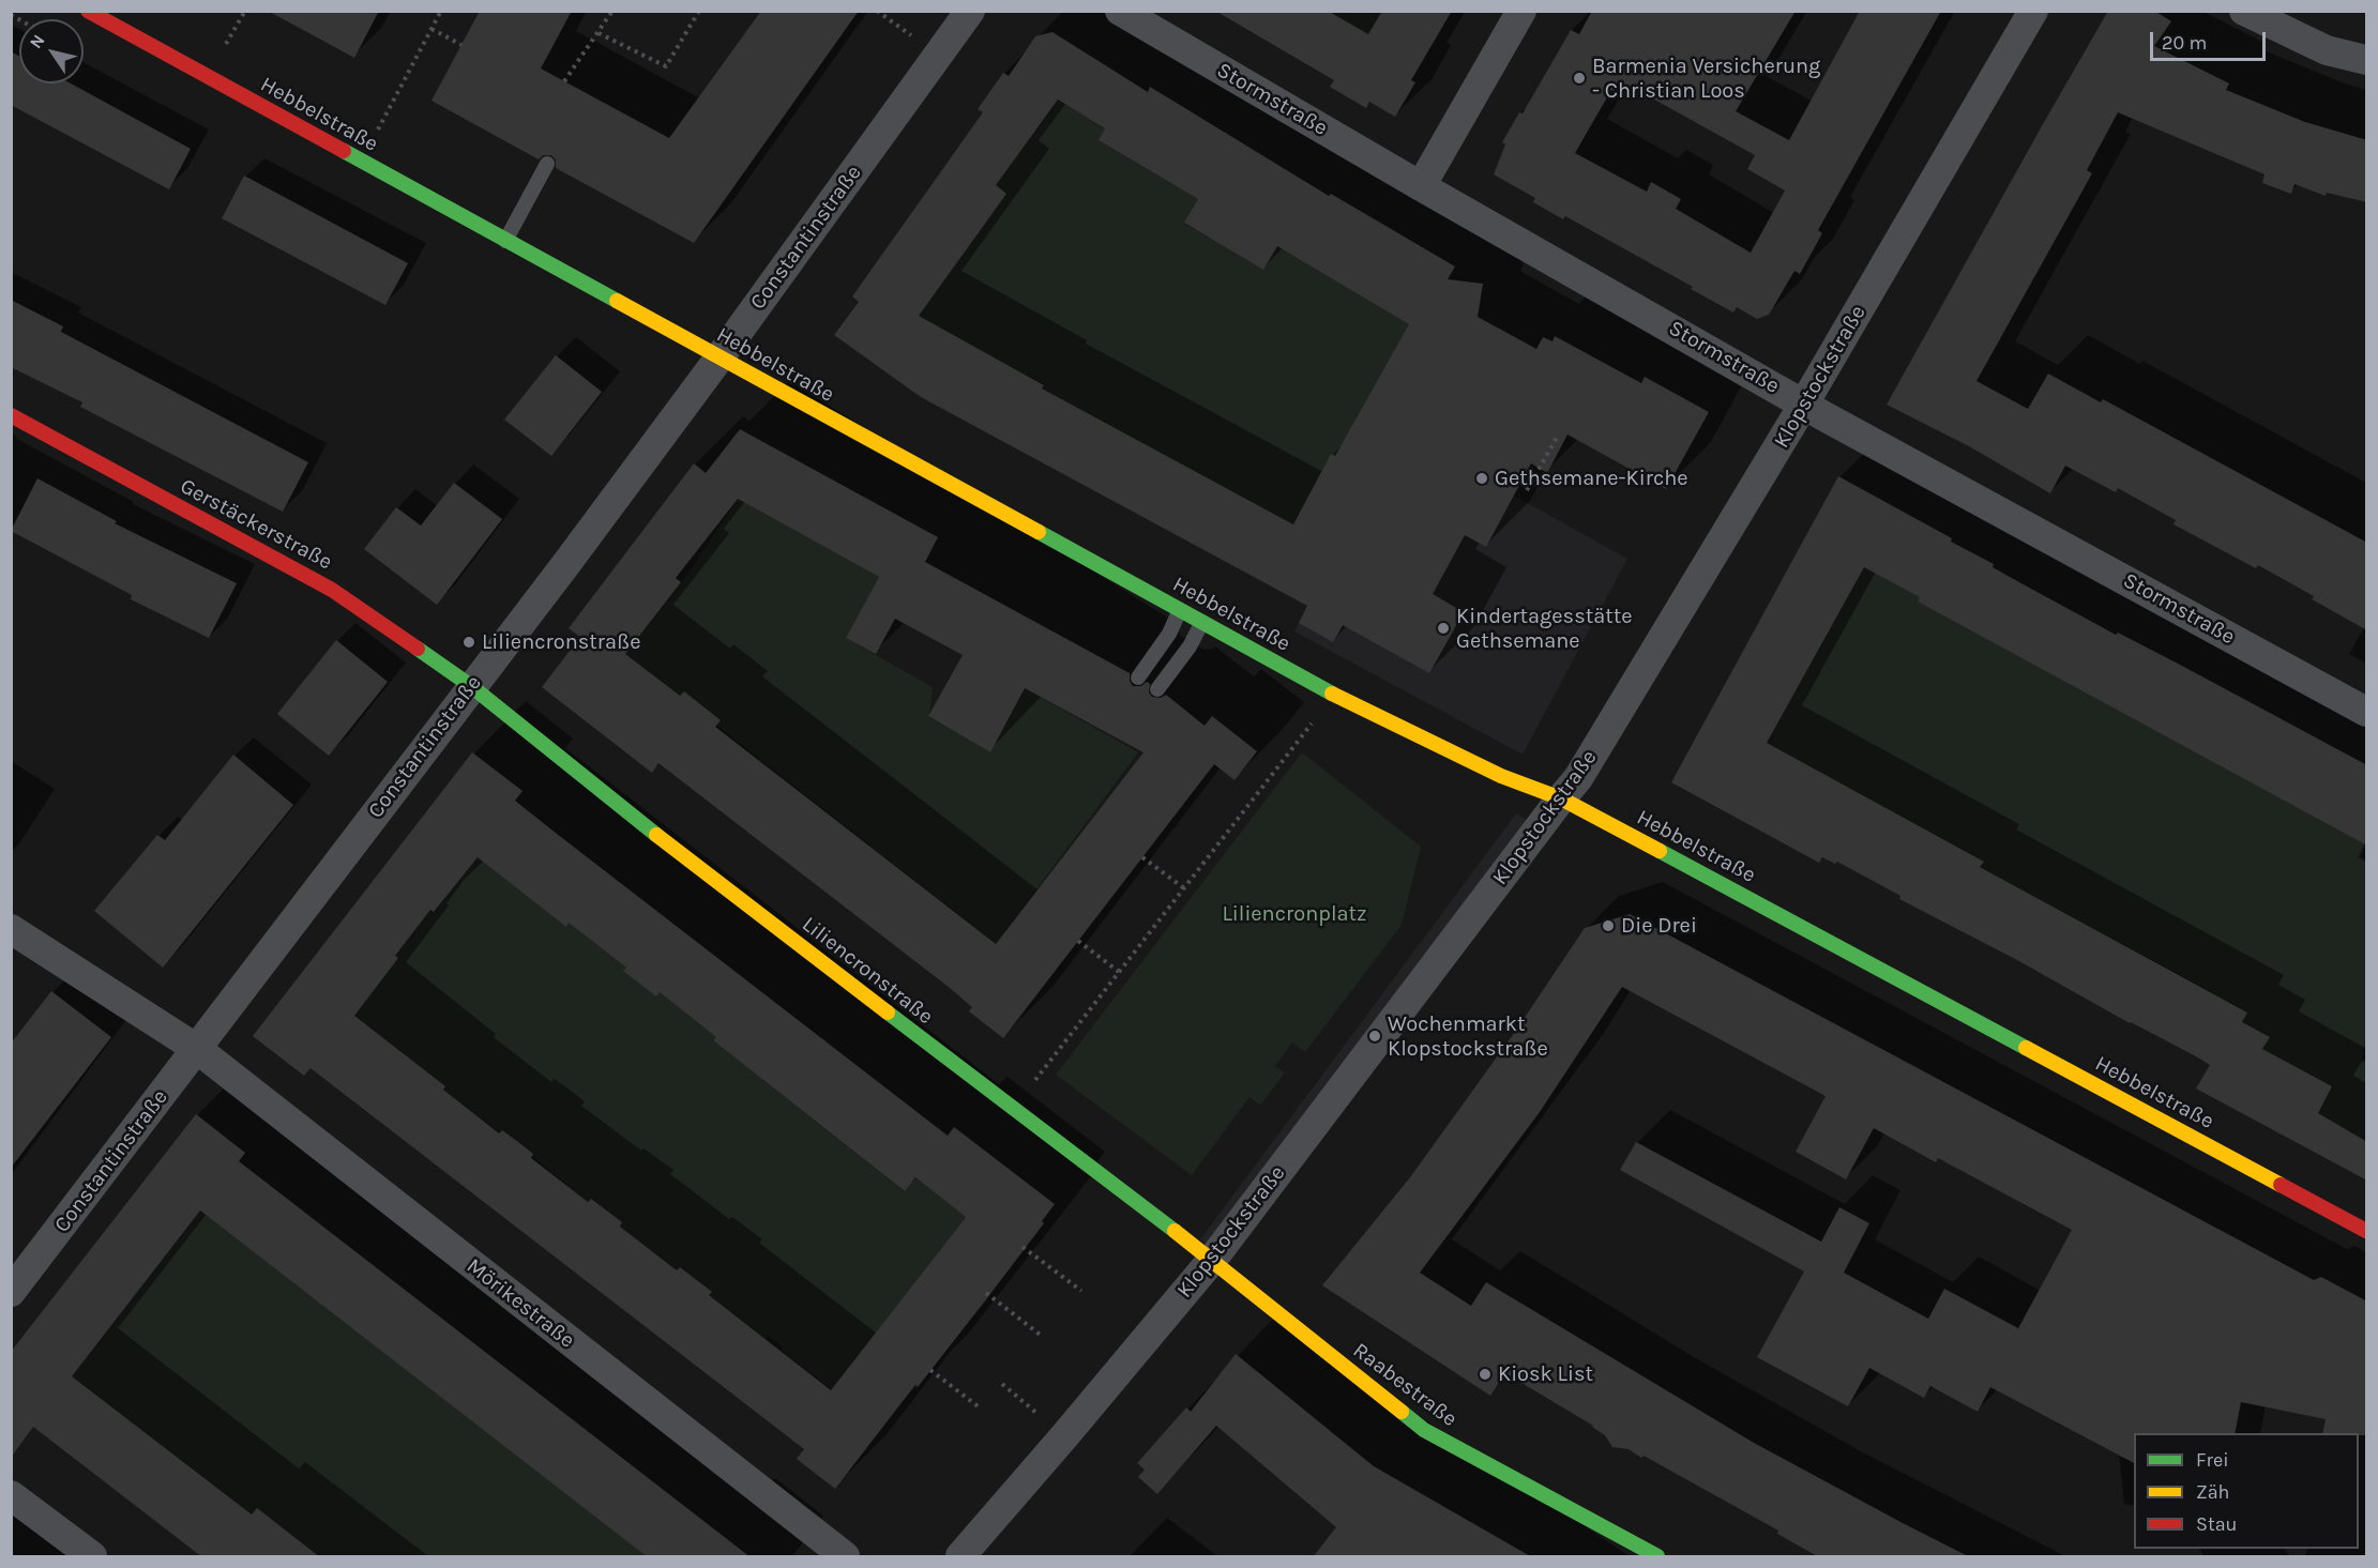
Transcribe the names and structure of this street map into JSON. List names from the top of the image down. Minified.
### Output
{"streets":{"street":["Stormstraße","Hebbelstraße","Constantinstraße","Klopstockstraße","Gerstäckerstraße","Liliencronstraße","Mörikestraße","Raabestraße"]},"crossings":[["Stormstraße","Klopstockstraße"],["Hebbelstraße","Constantinstraße"],["Hebbelstraße","Klopstockstraße"],["Constantinstraße","Gerstäckerstraße"],["Constantinstraße","Liliencronstraße"],["Constantinstraße","Mörikestraße"],["Klopstockstraße","Liliencronstraße"],["Klopstockstraße","Raabestraße"],["Gerstäckerstraße","Liliencronstraße"],["Liliencronstraße","Raabestraße"]],"parks":["Liliencronplatz"],"places":["Barmenia Versicherung - Christian Loos","Gethsemane-Kirche","Kindertagesstätte Gethsemane","Liliencronstraße","Die Drei","Wochenmarkt Klopstockstraße","Kiosk List"],"legend":["Frei","Zäh","Stau"],"scale_bar":"20 m","north":"top left"}
